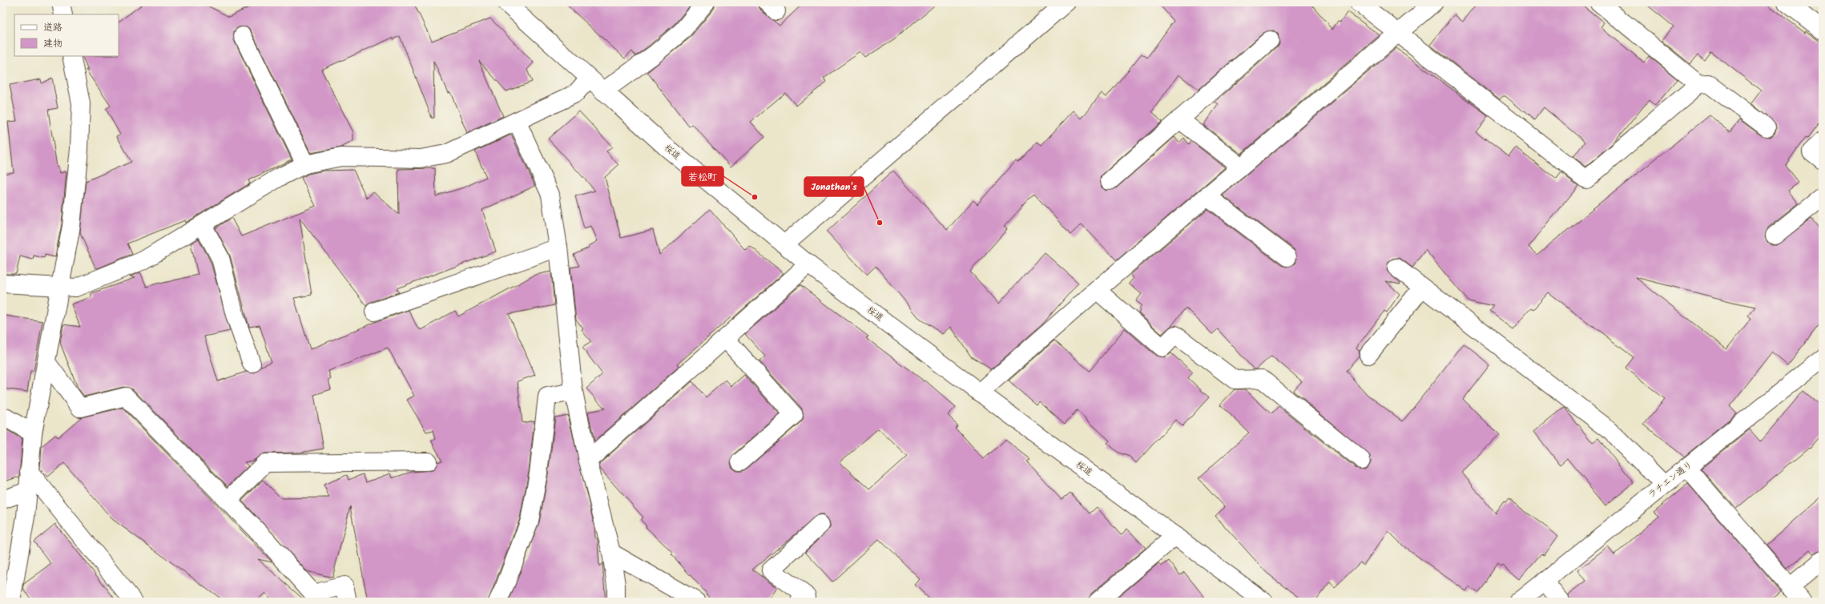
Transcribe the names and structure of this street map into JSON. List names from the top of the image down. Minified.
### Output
{"streets":{"street":["桜道","ラチエン通り"]},"places":["若松町","Jonathan's"],"legend":["道路","建物"]}
